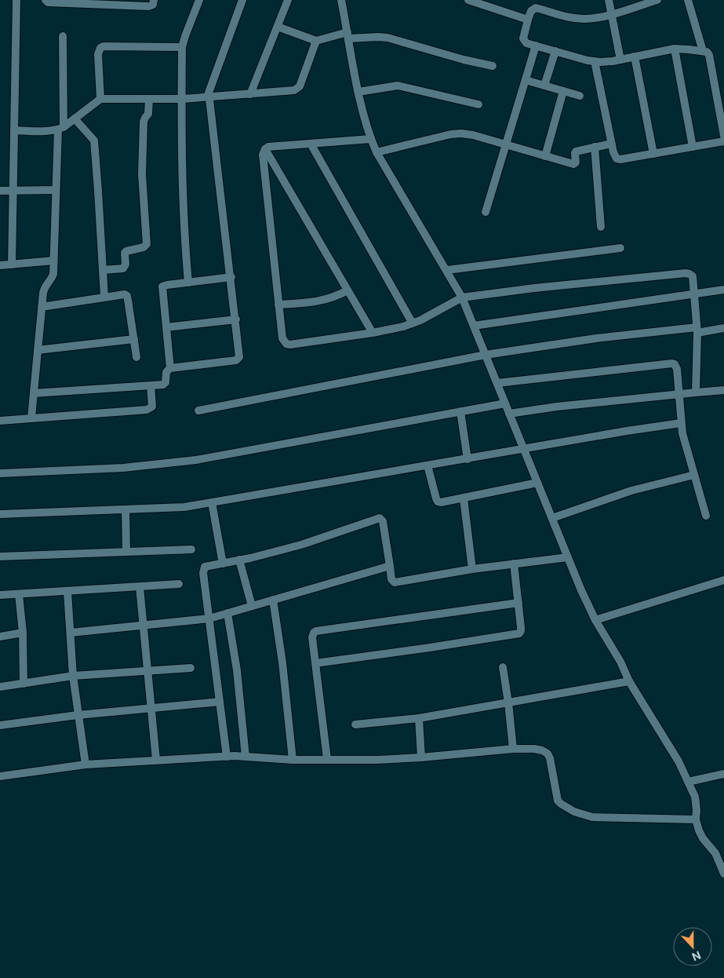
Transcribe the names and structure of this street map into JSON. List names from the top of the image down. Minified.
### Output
{"north":"bottom"}
